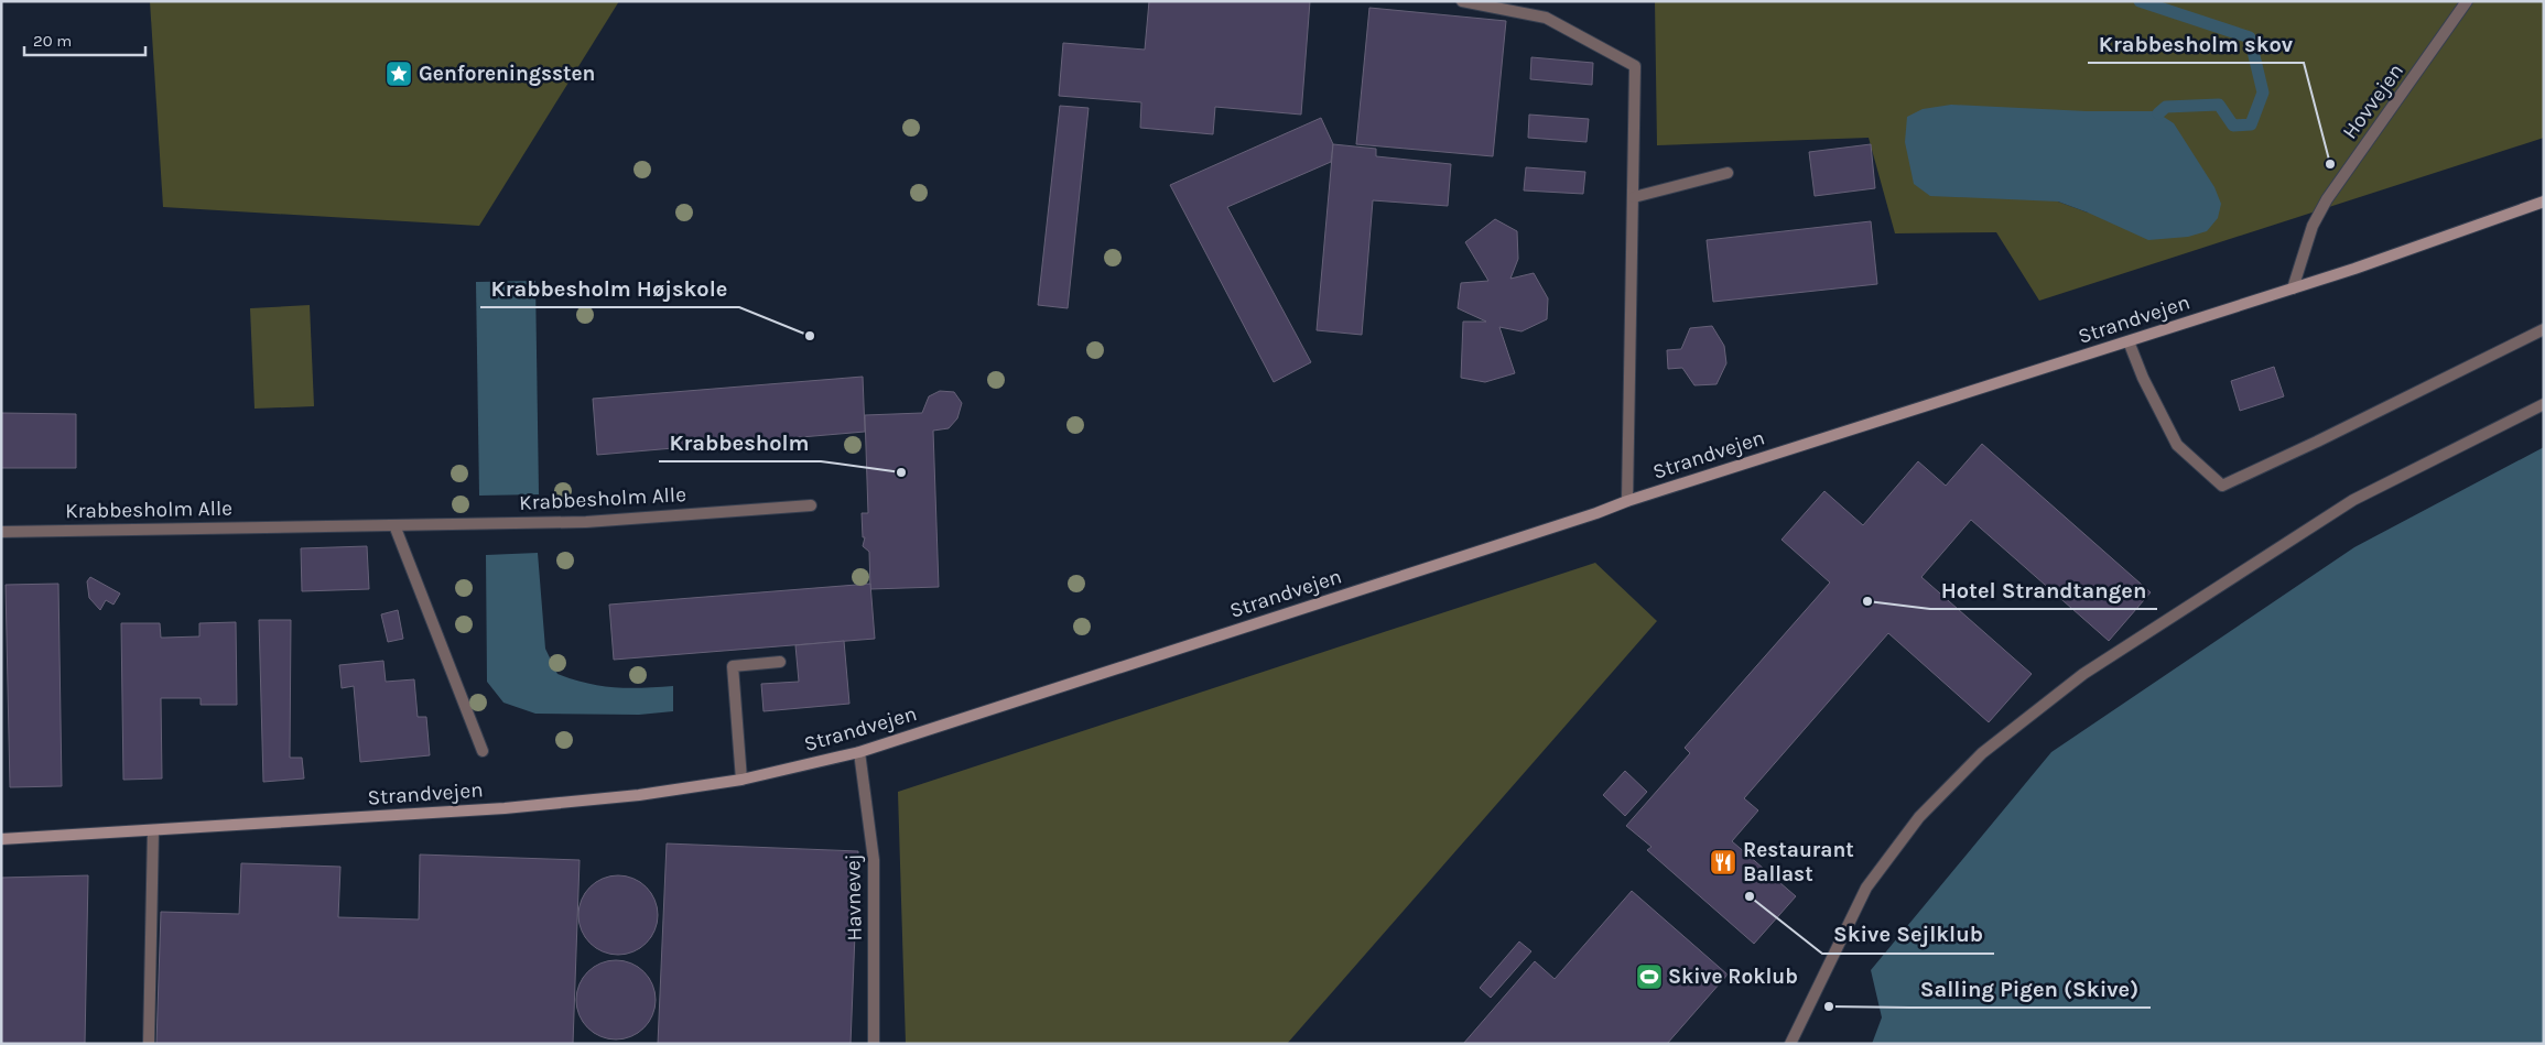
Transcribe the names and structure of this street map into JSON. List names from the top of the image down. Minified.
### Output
{"streets":{"street":["Hovvejen","Strandvejen","Krabbesholm Alle","Havnevej"]},"crossings":[["Hovvejen","Strandvejen"],["Strandvejen","Havnevej"]],"places":{"place":["Genforeningssten"],"other":["Krabbesholm skov","Krabbesholm Højskole","Krabbesholm","Hotel Strandtangen","Skive Sejlklub","Salling Pigen (Skive)"],"restaurant":["Restaurant Ballast"],"sports":["Skive Roklub"]},"scale_bar":"20 m"}
